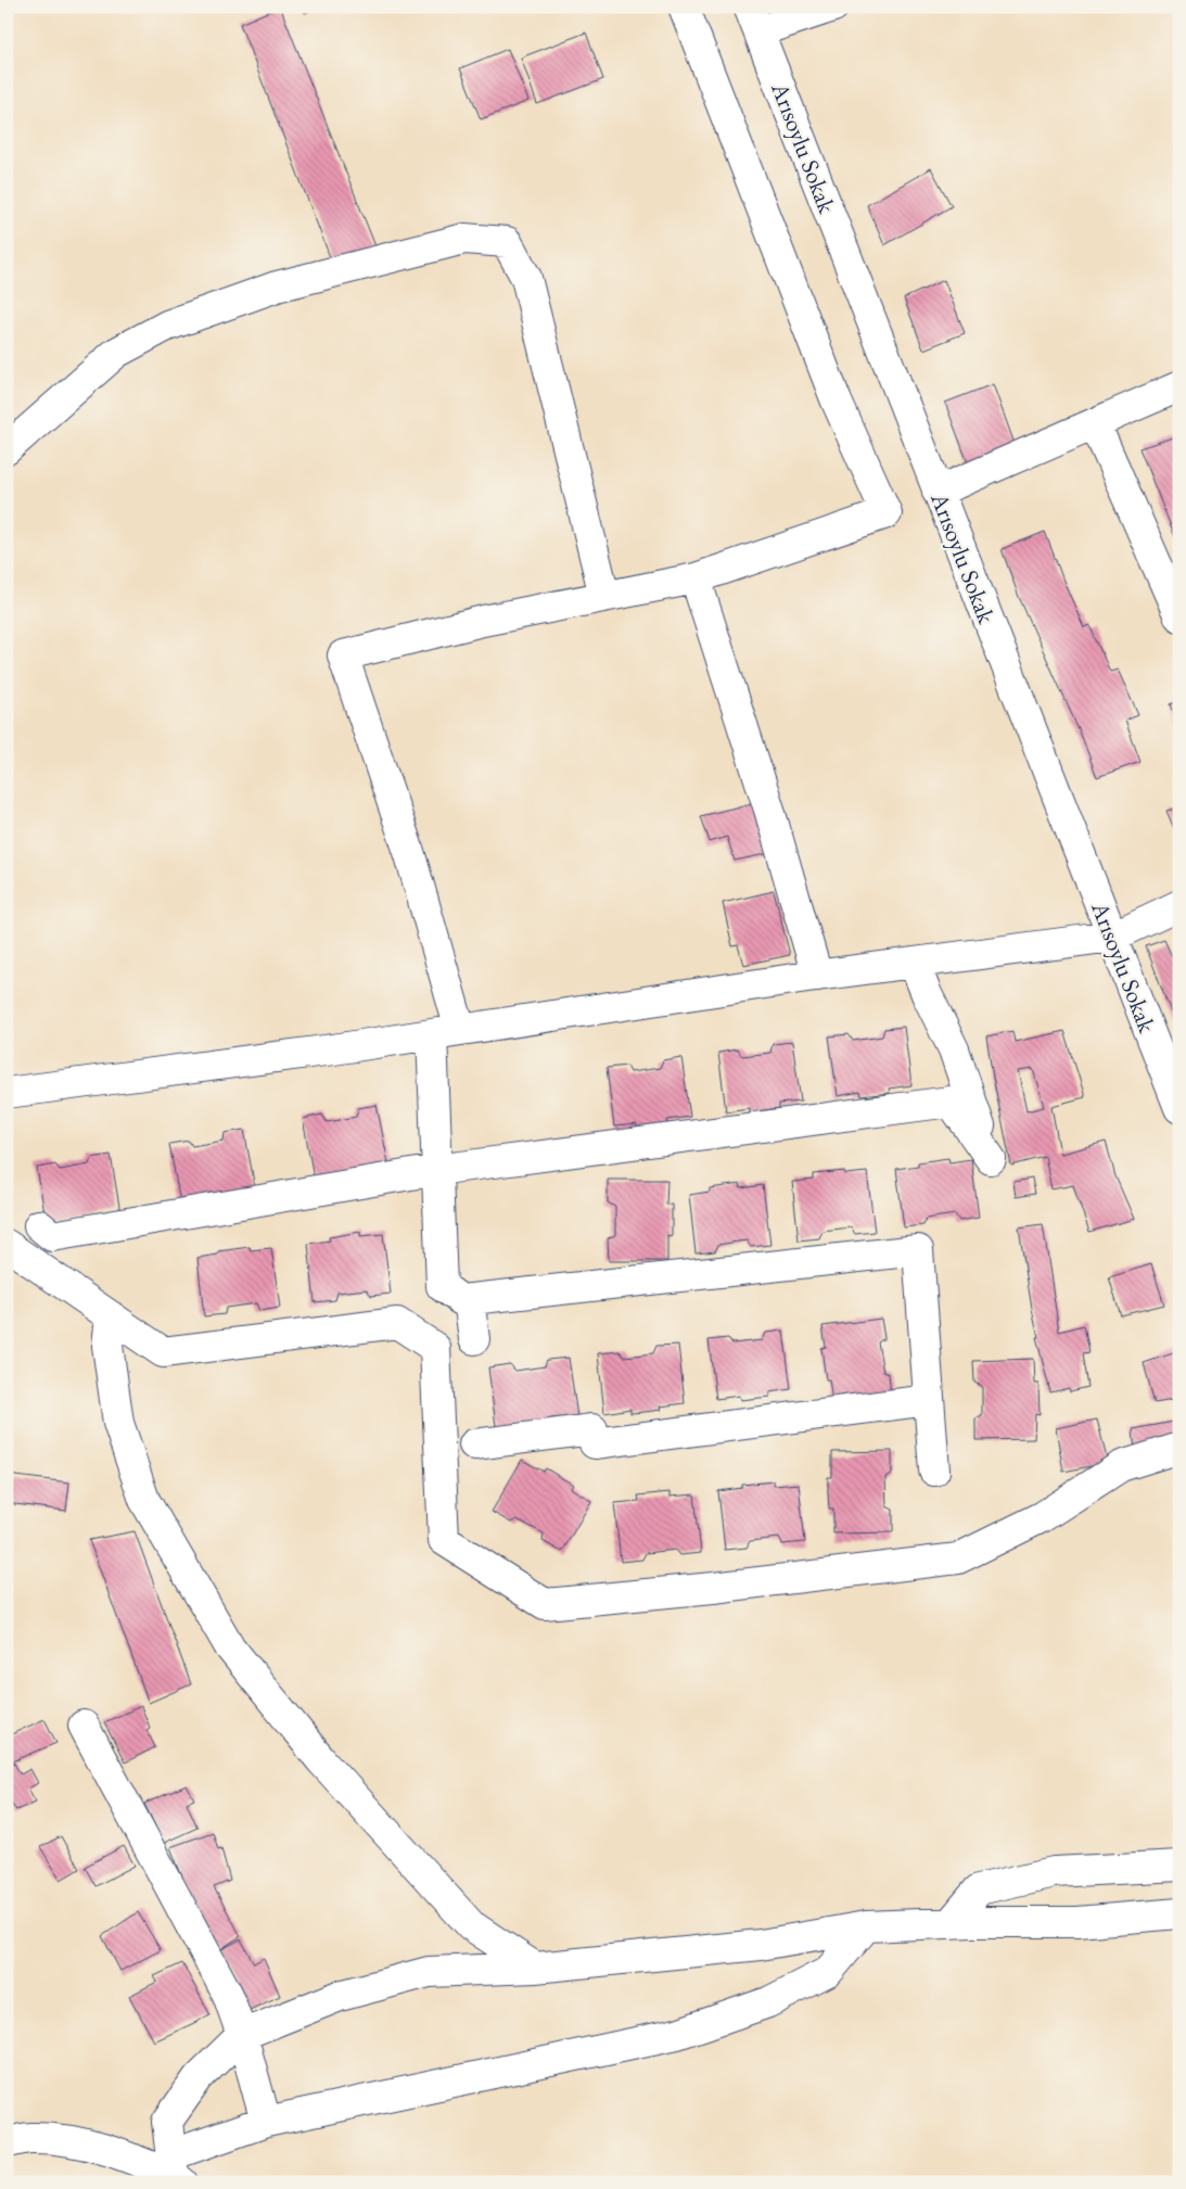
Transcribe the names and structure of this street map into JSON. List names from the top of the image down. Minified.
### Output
{"streets":{"street":["Arısoylu Sokak"]}}
